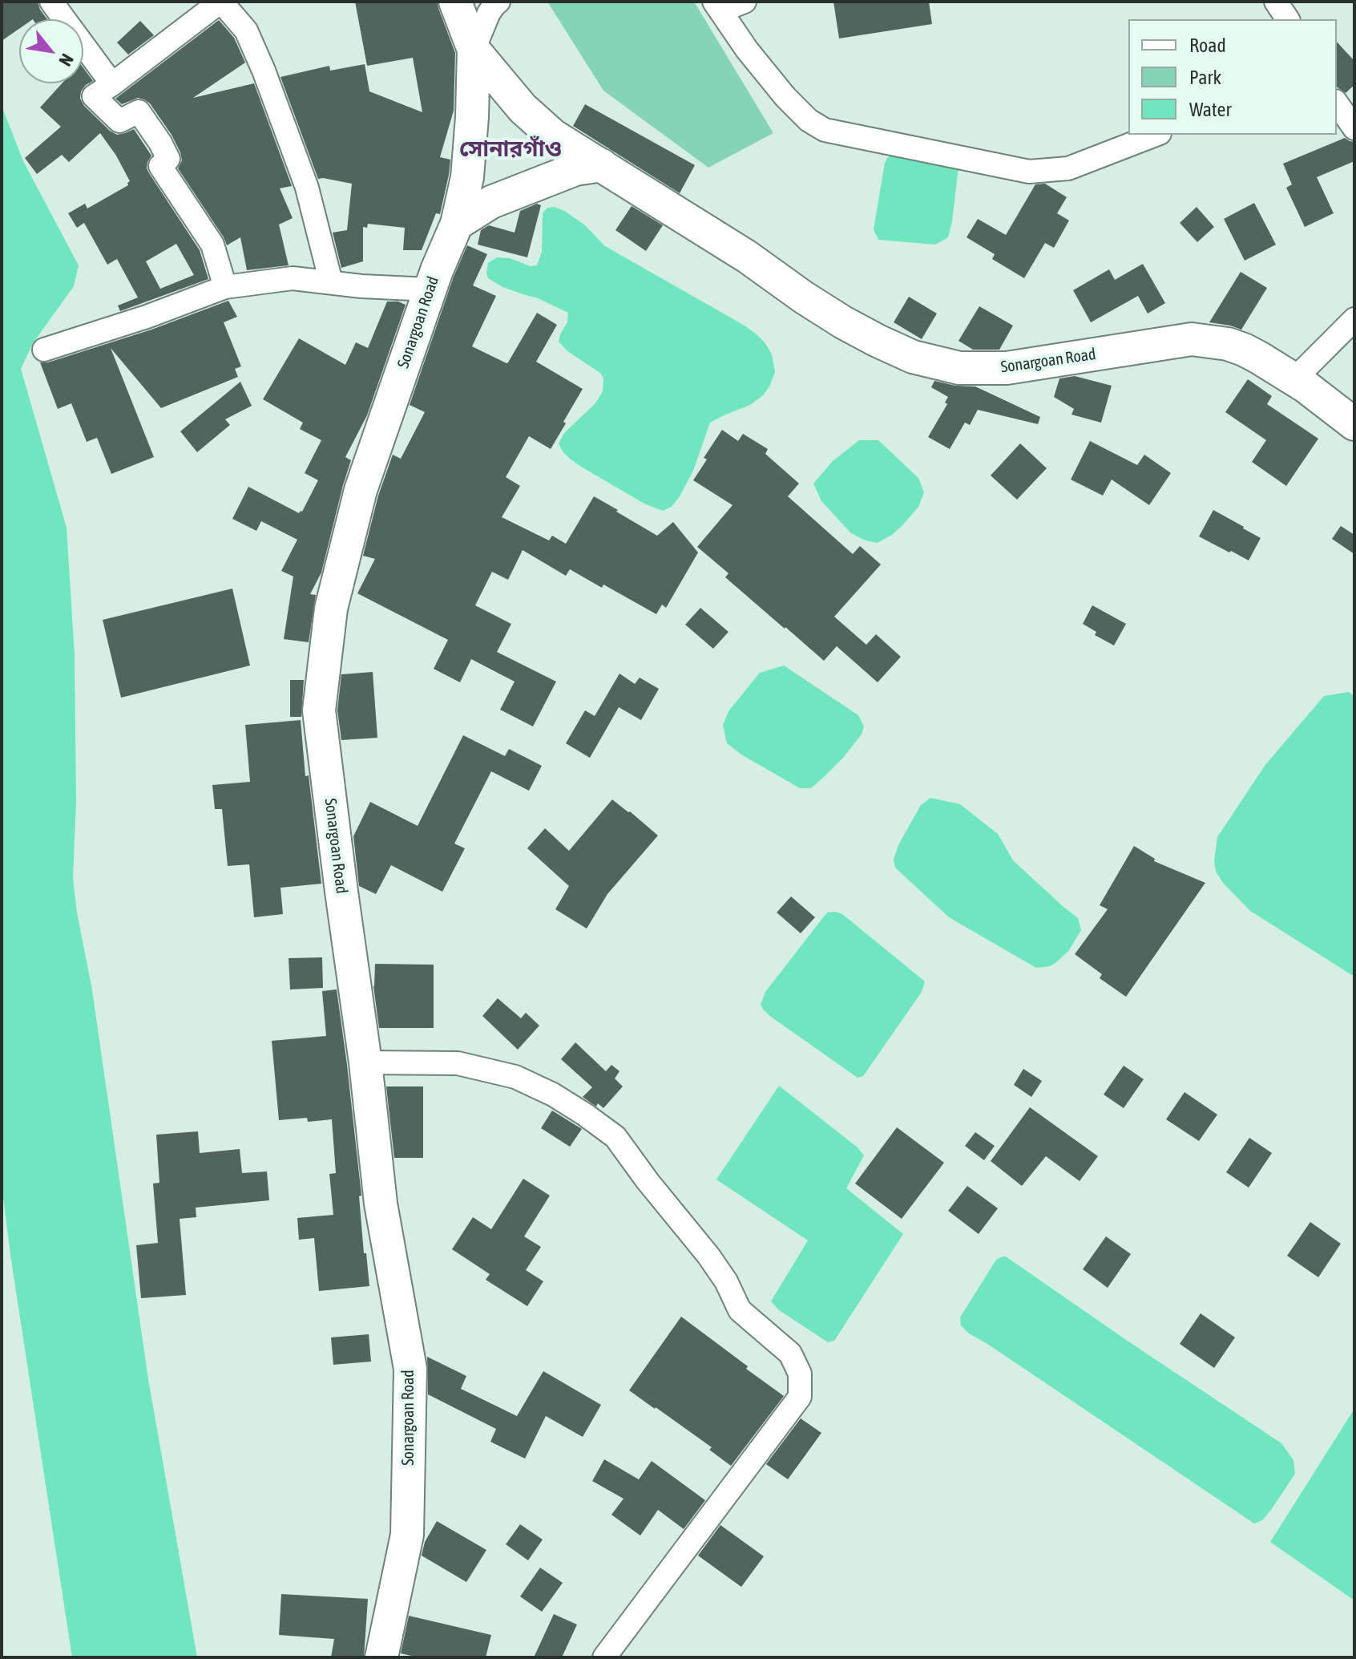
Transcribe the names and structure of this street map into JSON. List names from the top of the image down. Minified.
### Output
{"streets":{"main road":["Sonargoan Road"]},"districts":["সোনারগাঁও"],"legend":["Road","Park","Water"],"north":"bottom right"}
